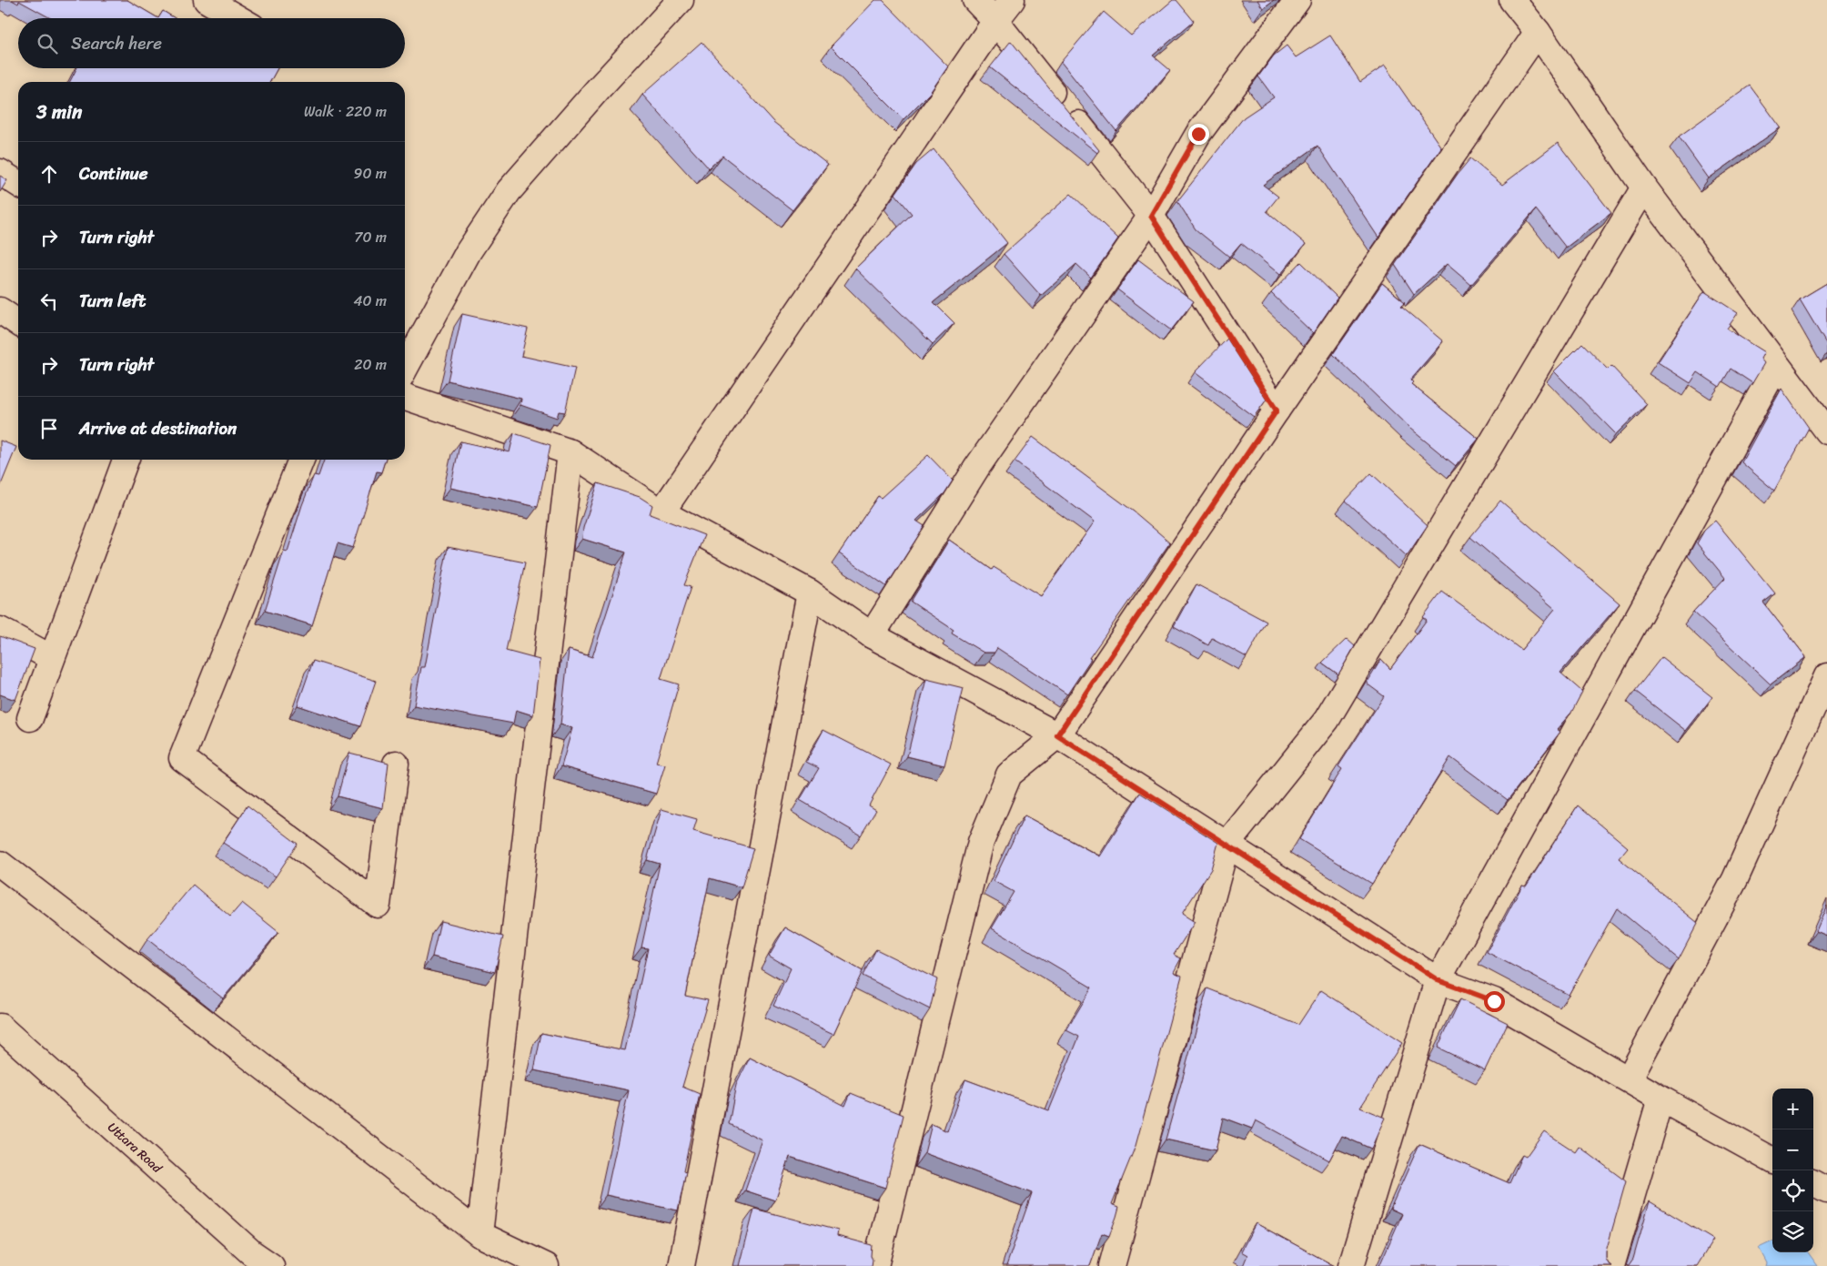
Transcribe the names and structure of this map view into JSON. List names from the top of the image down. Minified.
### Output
{"streets":{"street":["Uttara Road"]},"page":{"search":"Search here","heading":["3 min","Walk · 220 m"],"list":[["Continue","90 m"],["Turn right","70 m"],["Turn left","40 m"],["Turn right","20 m"],"Arrive at destination"],"map_buttons":["+","−"]}}
